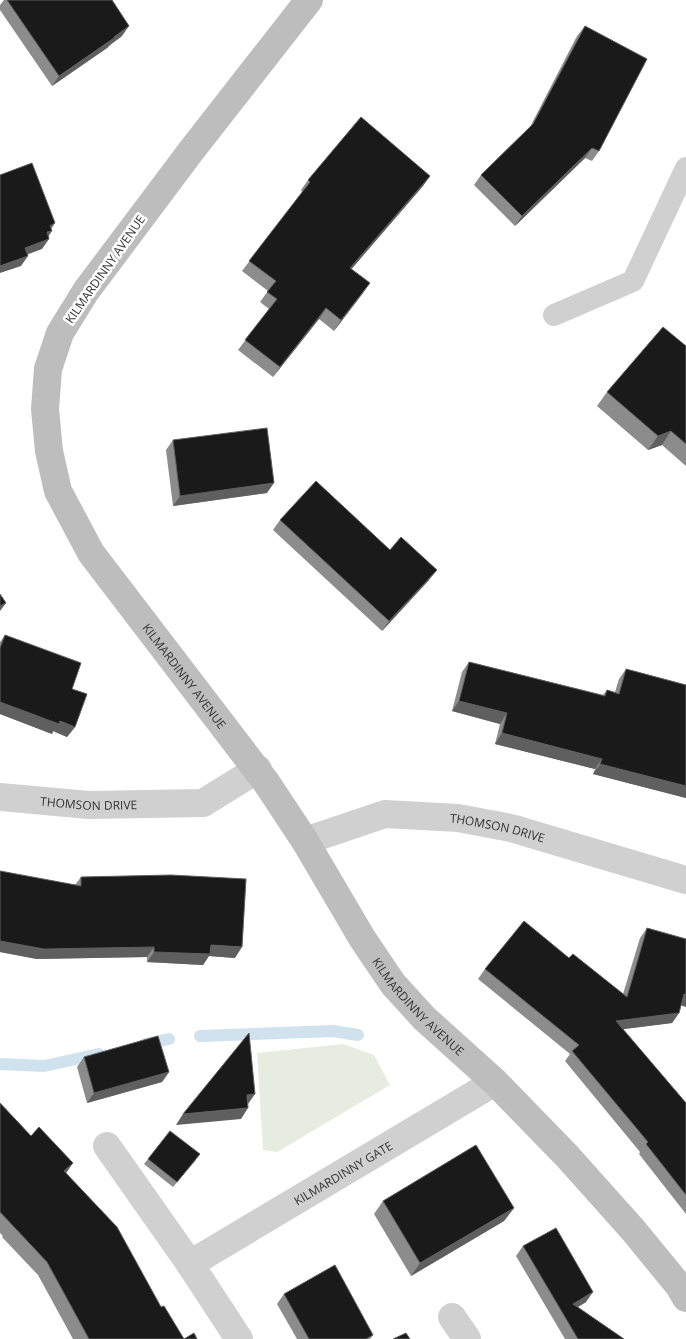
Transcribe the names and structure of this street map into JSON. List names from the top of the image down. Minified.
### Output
{"streets":{"street":["KILMARDINNY AVENUE","THOMSON DRIVE","KILMARDINNY GATE"]},"crossings":[["KILMARDINNY AVENUE","THOMSON DRIVE"],["KILMARDINNY AVENUE","KILMARDINNY GATE"]]}
